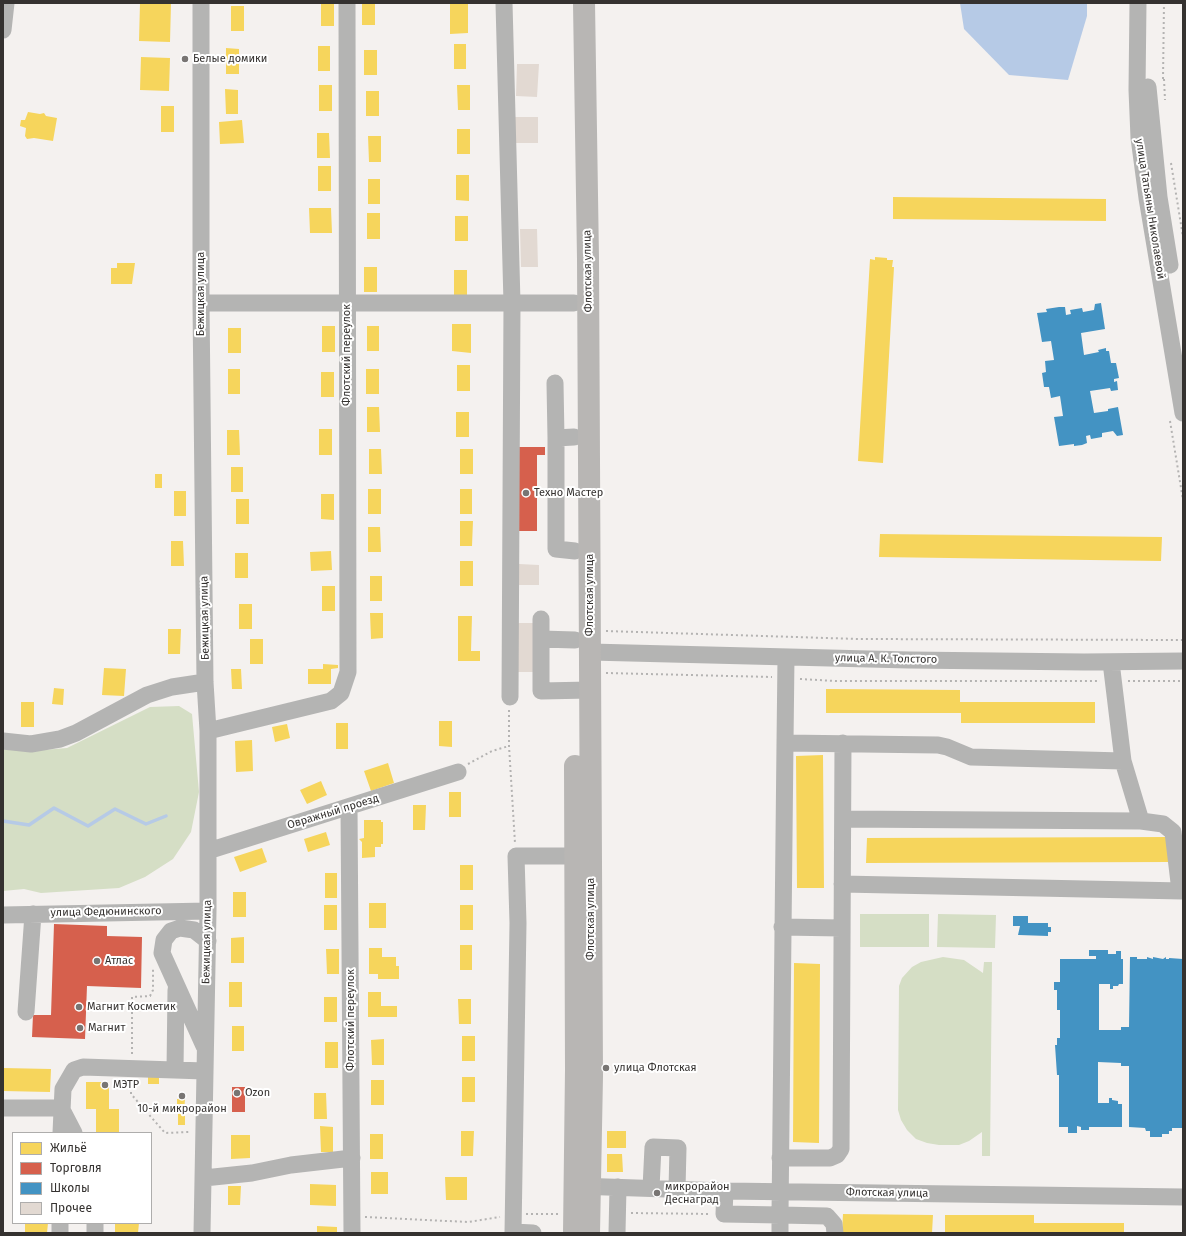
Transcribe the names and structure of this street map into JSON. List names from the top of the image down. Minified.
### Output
{"streets":{"main road":["Флотская улица"],"street":["улица Татьяны Николаевой","Бежицкая улица","Флотский переулок","улица А. К. Толстого","Овражный проезд","улица Федюнинского"]},"crossings":[["Флотская улица","улица А. К. Толстого"],["Бежицкая улица","Флотский переулок"],["Бежицкая улица","Овражный проезд"],["Бежицкая улица","улица Федюнинского"],["Флотский переулок","Овражный проезд"]],"places":["Белые домики","Техно Мастер","Атлас","Магнит Косметик","Магнит","улица Флотская","МЭТР","Ozon","10-й микрорайон","микрорайон Деснаград"],"legend":["Жильё","Торговля","Школы","Прочее"]}
